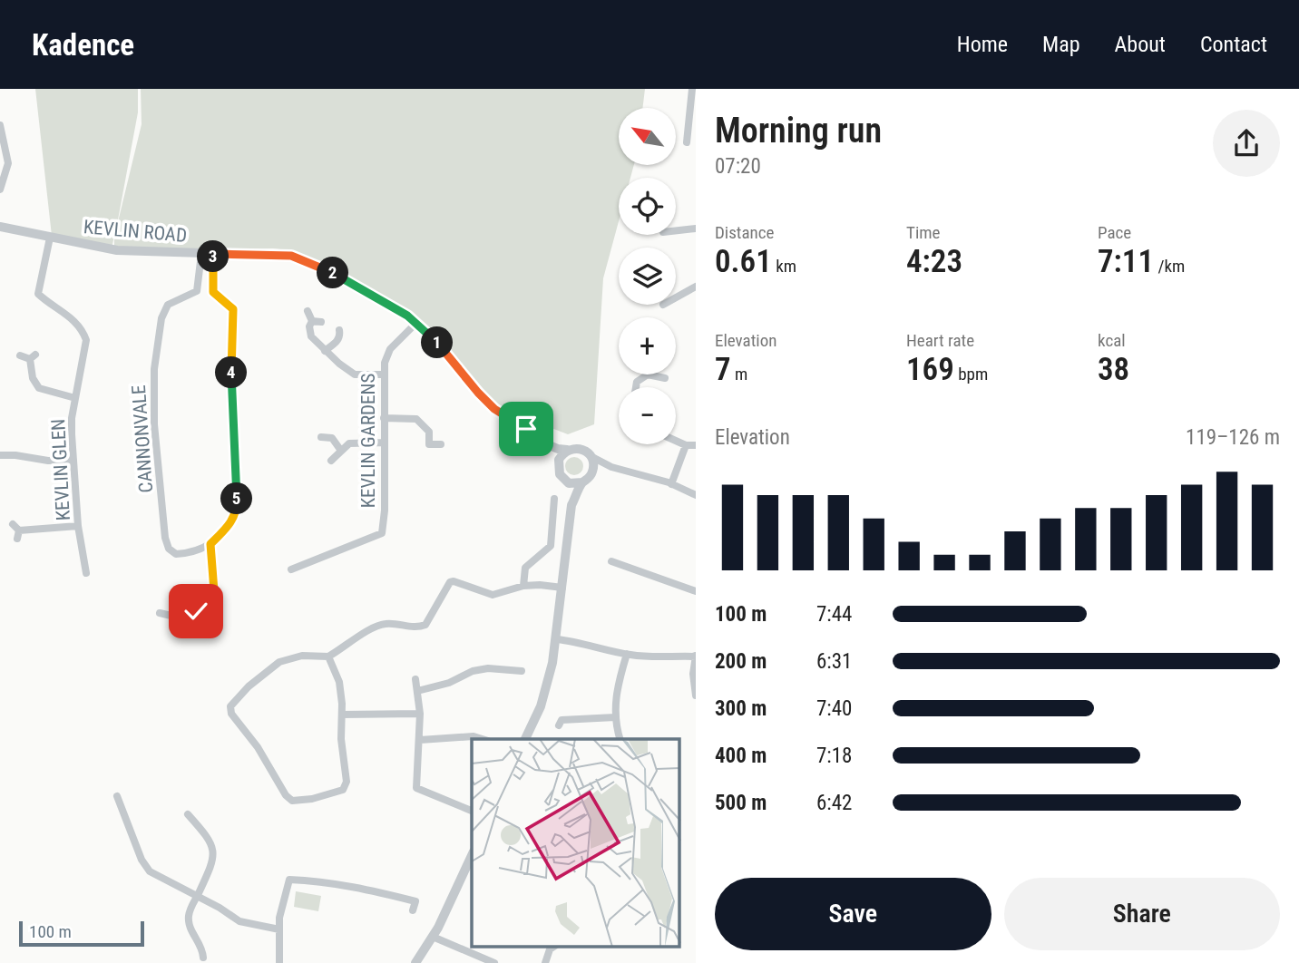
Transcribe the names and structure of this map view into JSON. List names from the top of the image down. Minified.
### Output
{"streets":{"street":["KEVLIN ROAD","CANNONVALE","KEVLIN GARDENS","KEVLIN GLEN"]},"crossings":[["KEVLIN ROAD","CANNONVALE"],["KEVLIN ROAD","KEVLIN GARDENS"],["KEVLIN ROAD","KEVLIN GLEN"]],"scale_bar":"100 m","north":"top left","page":{"header":"Kadence","nav":["Home","Map","About","Contact"],"heading":["Morning run","07:20"],"map_buttons":["+","−"],"stats":[["Distance","0.61 km"],["Time","4:23"],["Pace","7:11 /km"],["Elevation","7 m"],["Heart rate","169 bpm"],["kcal","38"]],"pins":["3","2","1","4","5"],"chart":["Elevation","119–126 m"],"list":[{"name":"100 m","note":"7:44"},{"name":"200 m","note":"6:31"},{"name":"300 m","note":"7:40"},{"name":"400 m","note":"7:18"},{"name":"500 m","note":"6:42"}],"buttons":["Save","Share"],"scale":"100 m"}}
